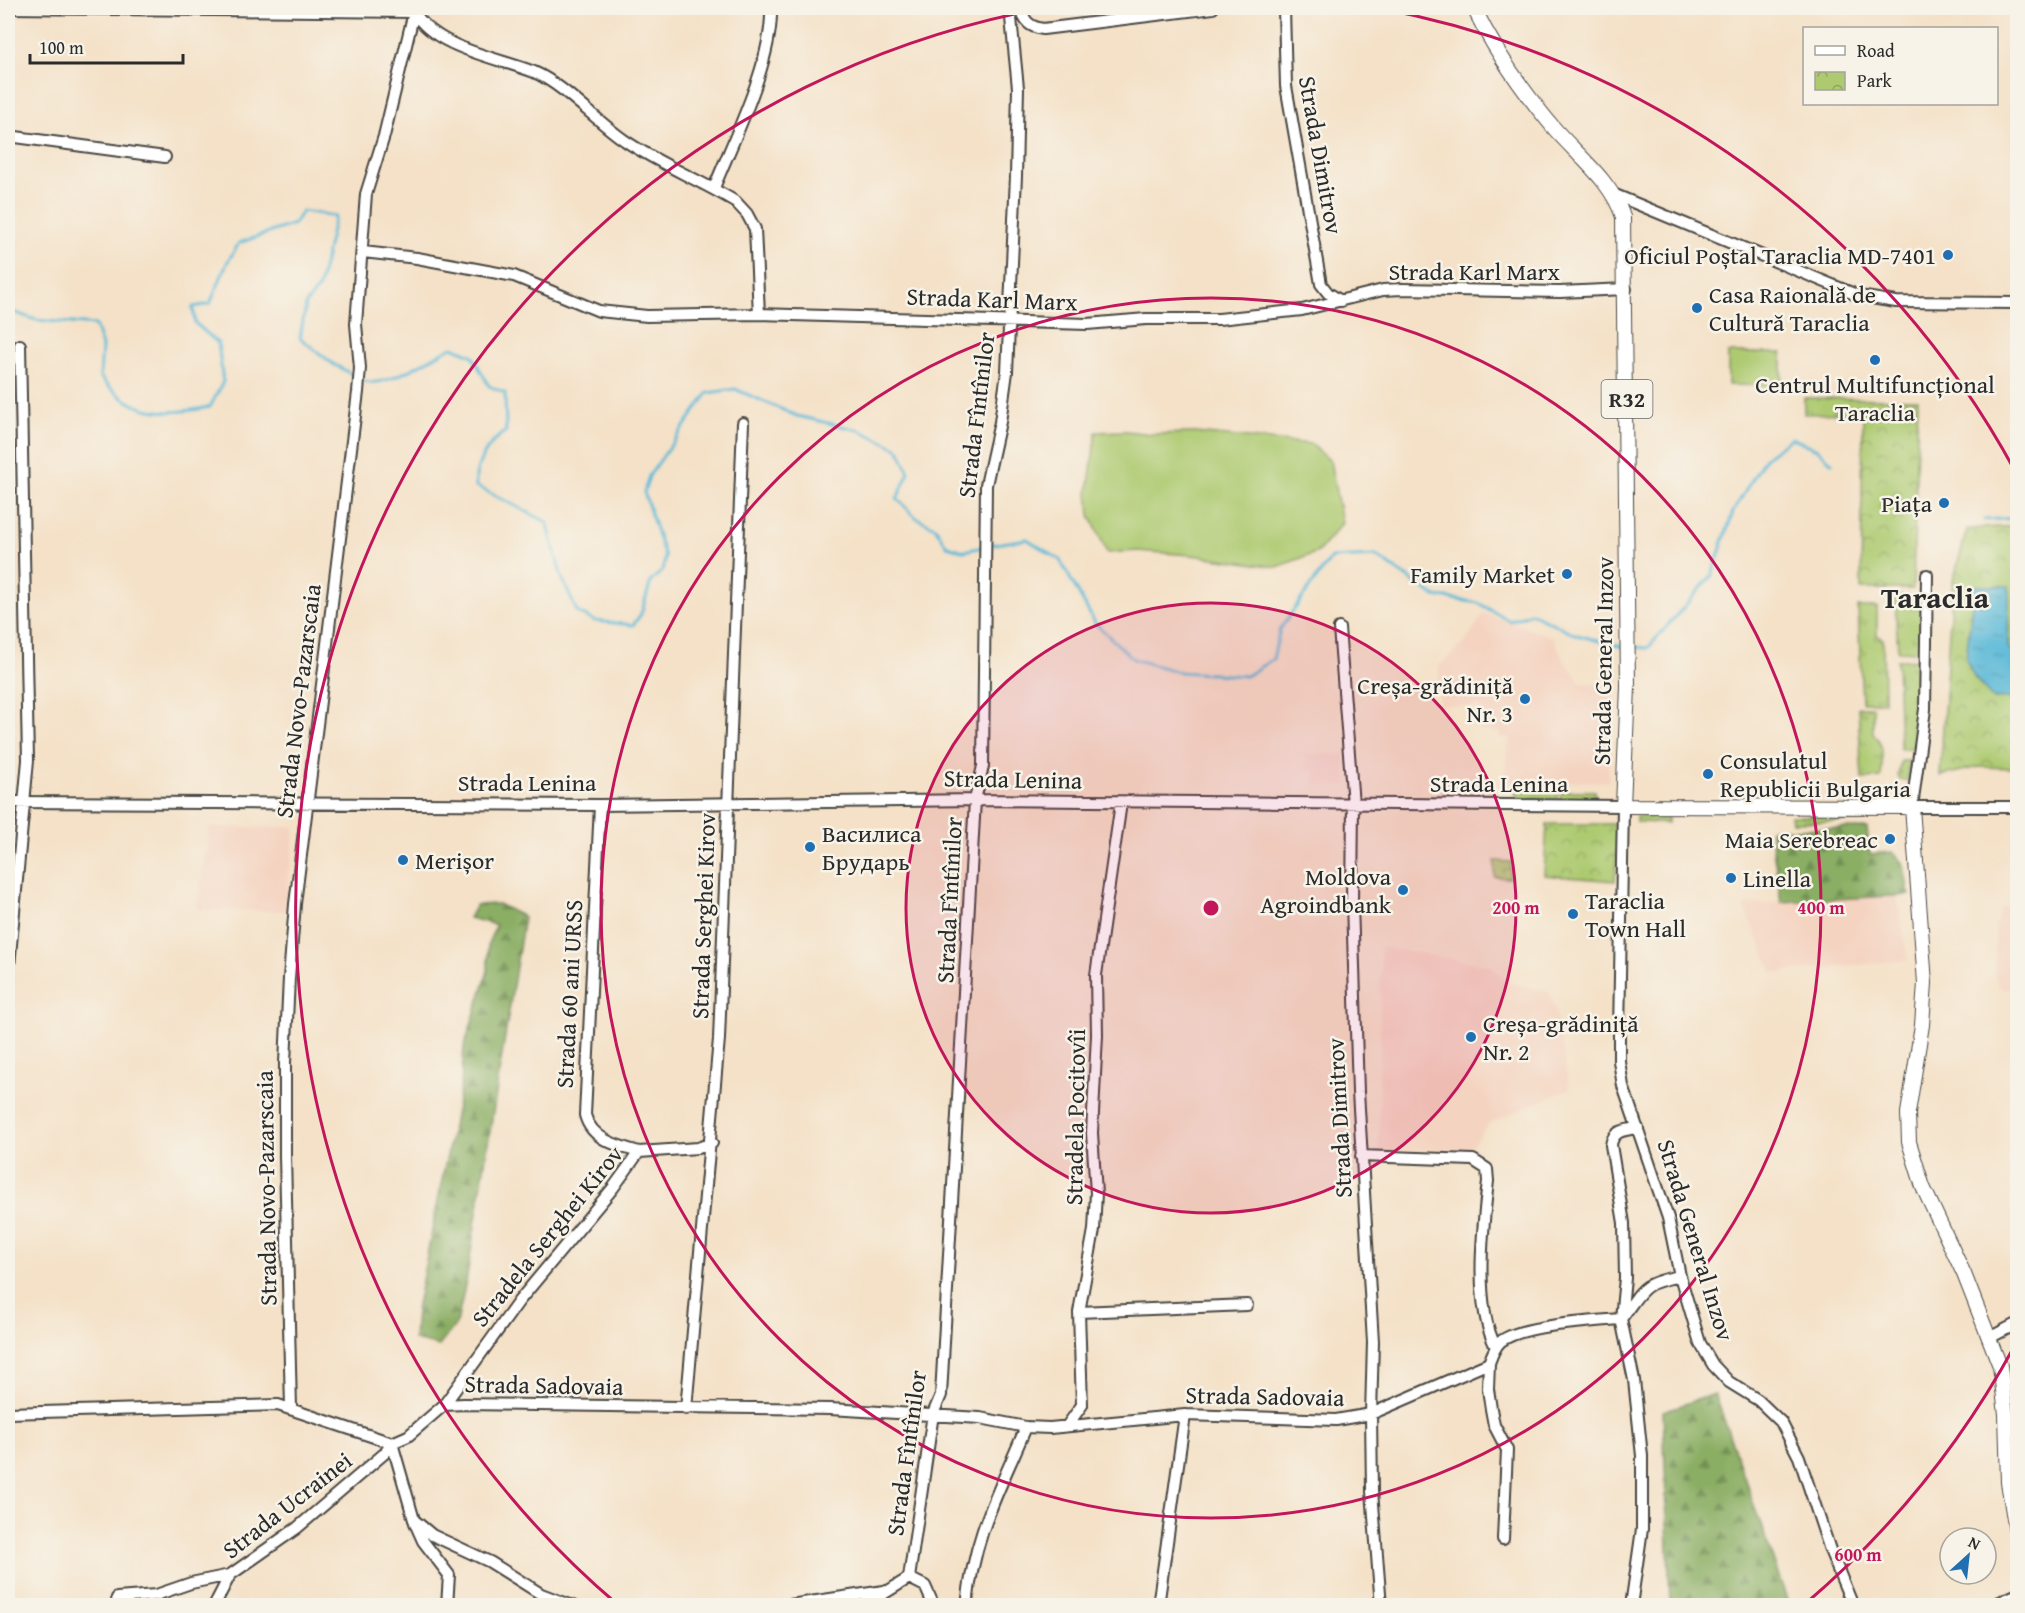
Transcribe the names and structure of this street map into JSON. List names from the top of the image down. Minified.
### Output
{"streets":{"main road":["R32","Strada General Inzov","Strada Lenina"],"street":["Strada Dimitrov","Strada Karl Marx","Strada Fîntînilor","Strada Novo-Pazarscaia","Strada Serghei Kirov","Strada 60 ani URSS","Stradela Pocitovîi","Stradela Serghei Kirov","Strada Sadovaia","Strada Ucrainei"]},"crossings":[["Strada Dimitrov","Strada Karl Marx"],["Strada Dimitrov","Strada Lenina"],["Strada Dimitrov","Strada Sadovaia"],["Strada Karl Marx","Strada Fîntînilor"],["Strada Karl Marx","Strada General Inzov"],["Strada Karl Marx","Strada Novo-Pazarscaia"],["R32","Strada General Inzov"],["Strada Fîntînilor","Strada Lenina"],["Strada Fîntînilor","Strada Sadovaia"],["Strada General Inzov","Strada Lenina"],["Strada Novo-Pazarscaia","Strada Lenina"],["Strada Lenina","Strada Serghei Kirov"],["Strada Lenina","Strada 60 ani URSS"],["Strada Lenina","Stradela Pocitovîi"],["Strada Serghei Kirov","Stradela Serghei Kirov"],["Strada Serghei Kirov","Strada Sadovaia"],["Strada 60 ani URSS","Stradela Serghei Kirov"],["Stradela Pocitovîi","Strada Sadovaia"],["Stradela Serghei Kirov","Strada Sadovaia"],["Strada Sadovaia","Strada Ucrainei"]],"districts":["Taraclia"],"places":["Oficiul Poștal Taraclia MD-7401","Casa Raională de Cultură Taraclia","Centrul Multifuncțional Taraclia","Piața","Family Market","Creșa-grădiniță Nr. 3","Consulatul Republicii Bulgaria","Maia Serebreac","Василиса Брударь","Merișor","Linella","Moldova Agroindbank","Taraclia Town Hall","Creșa-grădiniță Nr. 2"],"legend":["Road","Park"],"scale_bar":"100 m","north":"top right","rings":["200 m","400 m","600 m"]}
